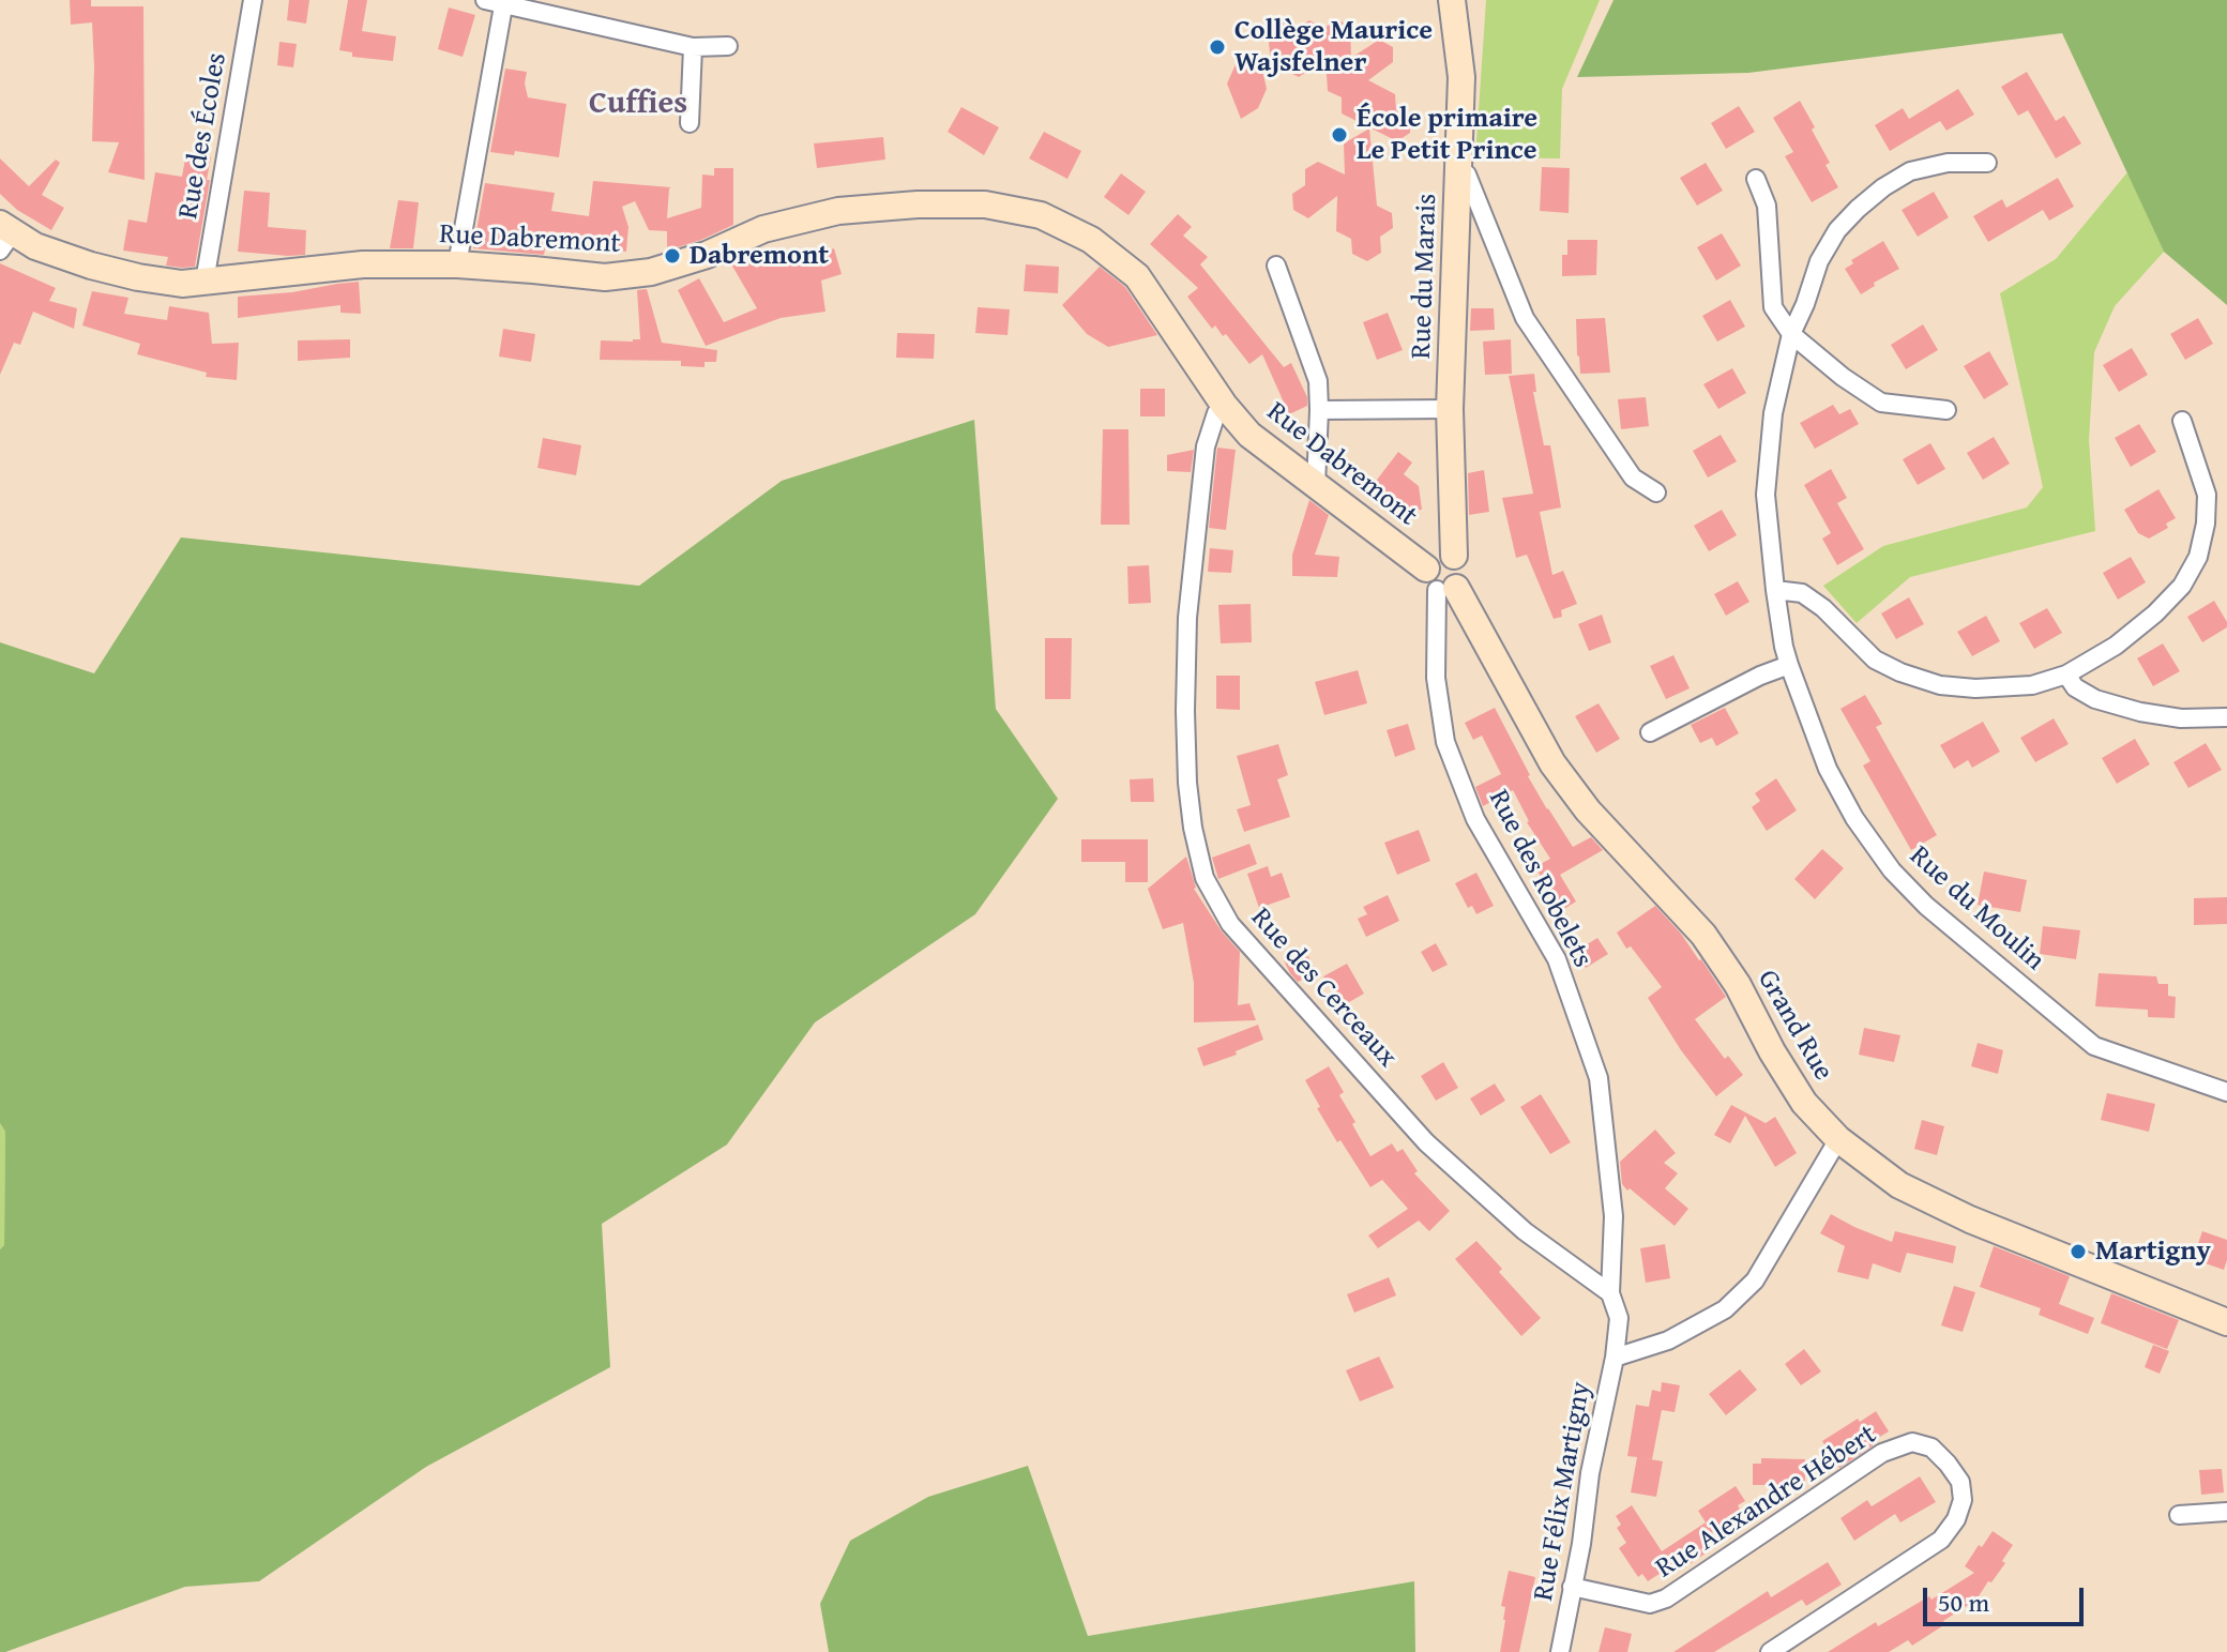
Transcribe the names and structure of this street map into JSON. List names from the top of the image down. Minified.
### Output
{"streets":{"street":["Rue des Écoles","Rue Dabremont","Rue du Marais","Rue des Robelets","Rue du Moulin","Rue des Cerceaux","Grand Rue","Rue Félix Martigny","Rue Alexandre Hébert"]},"crossings":[["Rue des Écoles","Rue Dabremont"],["Rue Dabremont","Rue du Marais"],["Rue Dabremont","Rue des Robelets"],["Rue Dabremont","Rue des Cerceaux"],["Rue Dabremont","Grand Rue"],["Rue du Marais","Rue des Robelets"],["Rue du Marais","Grand Rue"],["Rue des Robelets","Rue des Cerceaux"],["Rue des Robelets","Grand Rue"],["Grand Rue","Rue Félix Martigny"],["Rue Félix Martigny","Rue Alexandre Hébert"]],"districts":["Cuffies"],"places":["Collège Maurice Wajsfelner","École primaire Le Petit Prince","Dabremont","Martigny"],"scale_bar":"50 m"}
